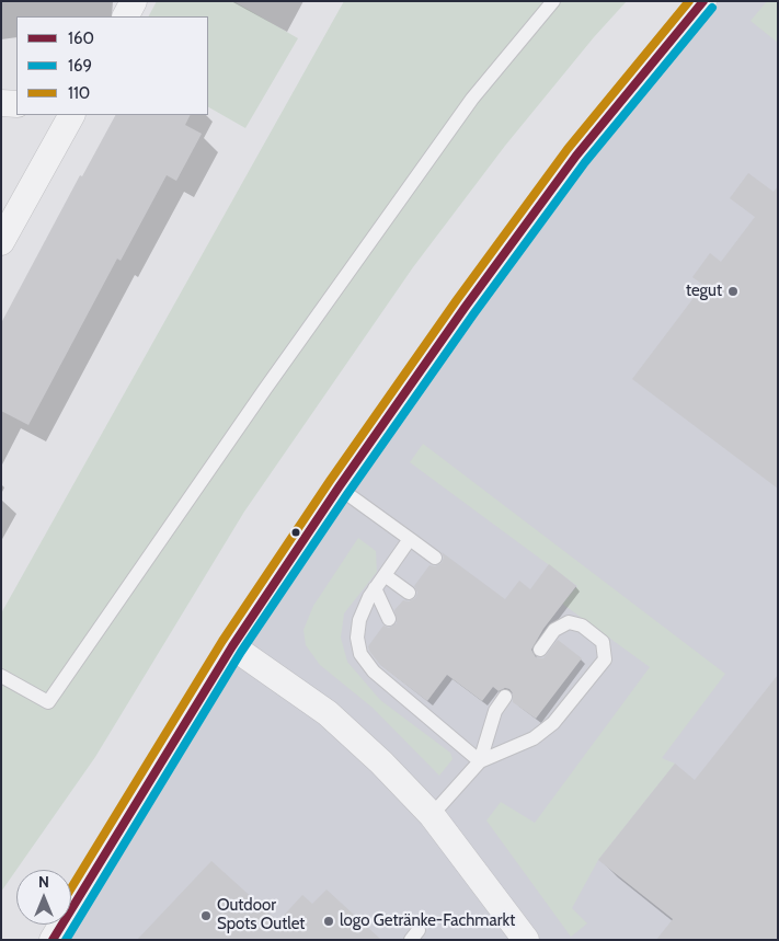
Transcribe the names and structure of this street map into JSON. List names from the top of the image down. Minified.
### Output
{"places":["tegut","Outdoor Spots Outlet","logo Getränke-Fachmarkt"],"lines":["transit line 160","transit line 110","transit line 169"],"legend":["160","169","110"],"north":"top"}
